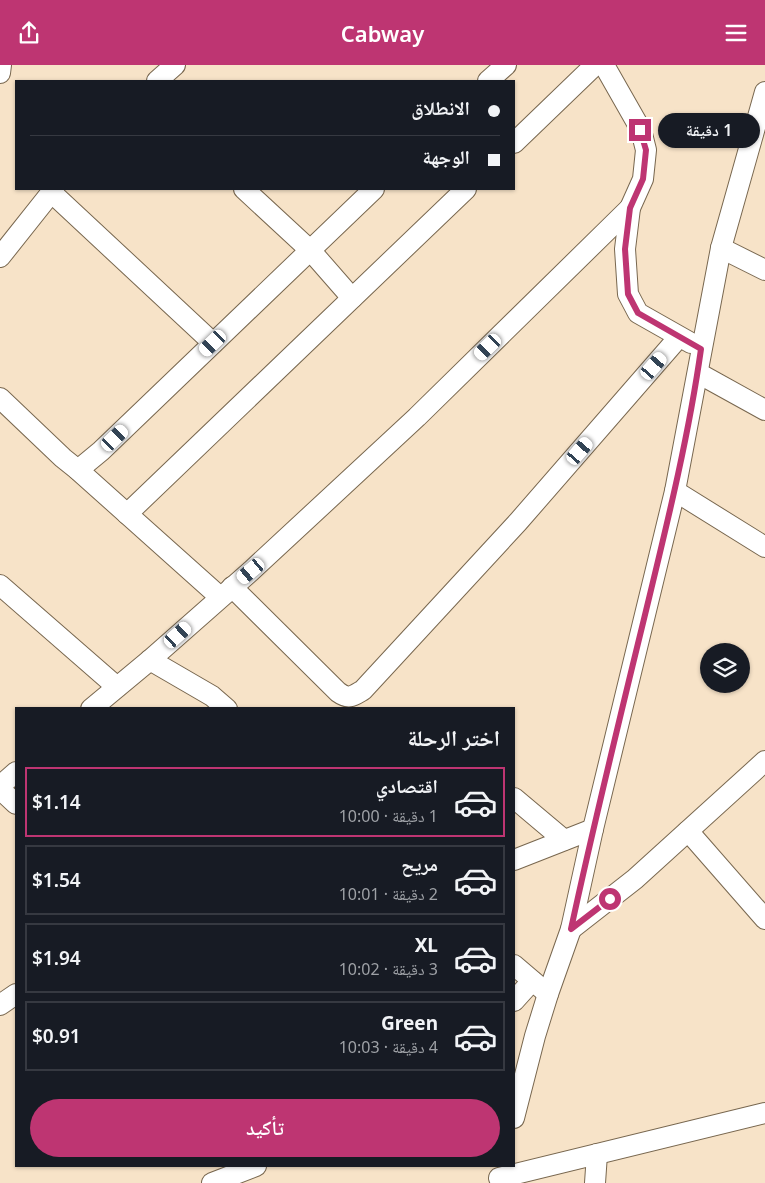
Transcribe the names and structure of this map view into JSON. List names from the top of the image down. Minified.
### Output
{"page":{"header":"Cabway","banner":["الانطلاق","الوجهة"],"bubble":"1 دقيقة","heading":"اختر الرحلة","list":[{"name":"اقتصادي","note":"1 دقيقة · 10:00","value":"$1.14"},{"name":"مريح","note":"2 دقيقة · 10:01","value":"$1.54"},{"name":"XL","note":"3 دقيقة · 10:02","value":"$1.94"},{"name":"Green","note":"4 دقيقة · 10:03","value":"$0.91"}],"buttons":"تأكيد"}}
